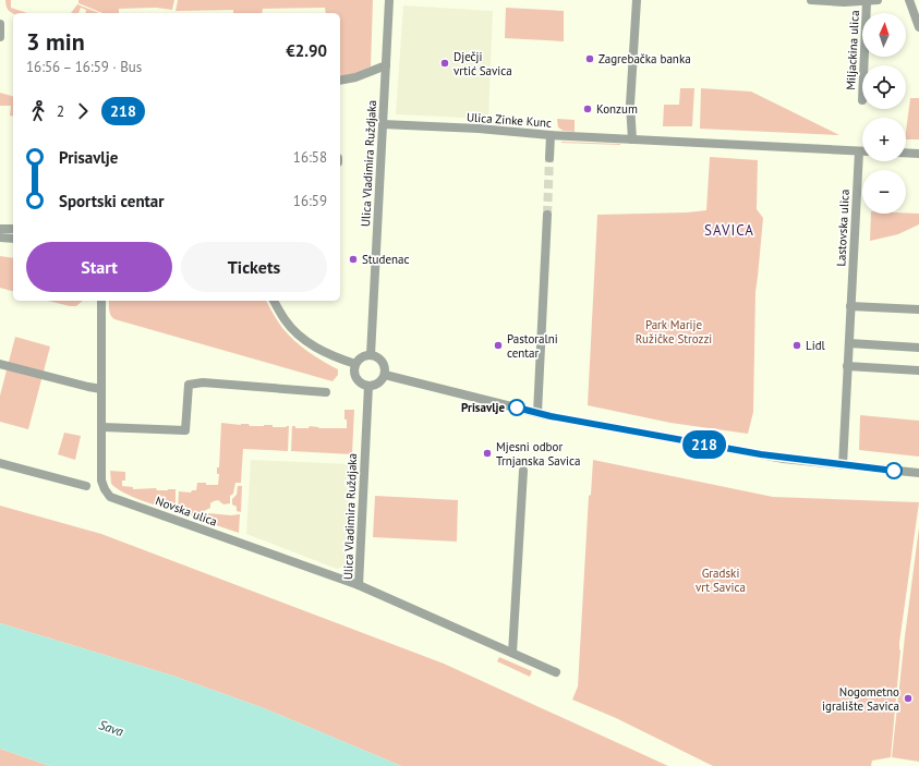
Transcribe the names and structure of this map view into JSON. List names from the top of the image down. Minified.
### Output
{"streets":{"street":["Miljackina ulica","Ulica Zinke Kunc","Ulica Vladimira Ruždjaka","Lastovska ulica","Novska ulica"]},"crossings":[["Ulica Zinke Kunc","Ulica Vladimira Ruždjaka"],["Ulica Zinke Kunc","Lastovska ulica"],["Ulica Vladimira Ruždjaka","Novska ulica"]],"districts":["SAVICA"],"water":["Sava"],"parks":["Park Marije Ružičke Strozzi","Gradski vrt Savica"],"places":["Zagrebačka banka","Dječji vrtić Savica","Konzum","Studenac","Pastoralni centar","Lidl","Prisavlje","Mjesni odbor Trnjanska Savica","Nogometno igralište Savica"],"lines":["bus line 218"],"north":"top","page":{"on_map":"218","map_buttons":["+","−"],"heading":["3 min","16:56 – 16:59 · Bus","€2.90"],"legs":["2","218"],"list":[{"name":"Prisavlje","value":"16:58"},{"name":"Sportski centar","value":"16:59"}],"buttons":["Start","Tickets"]}}
